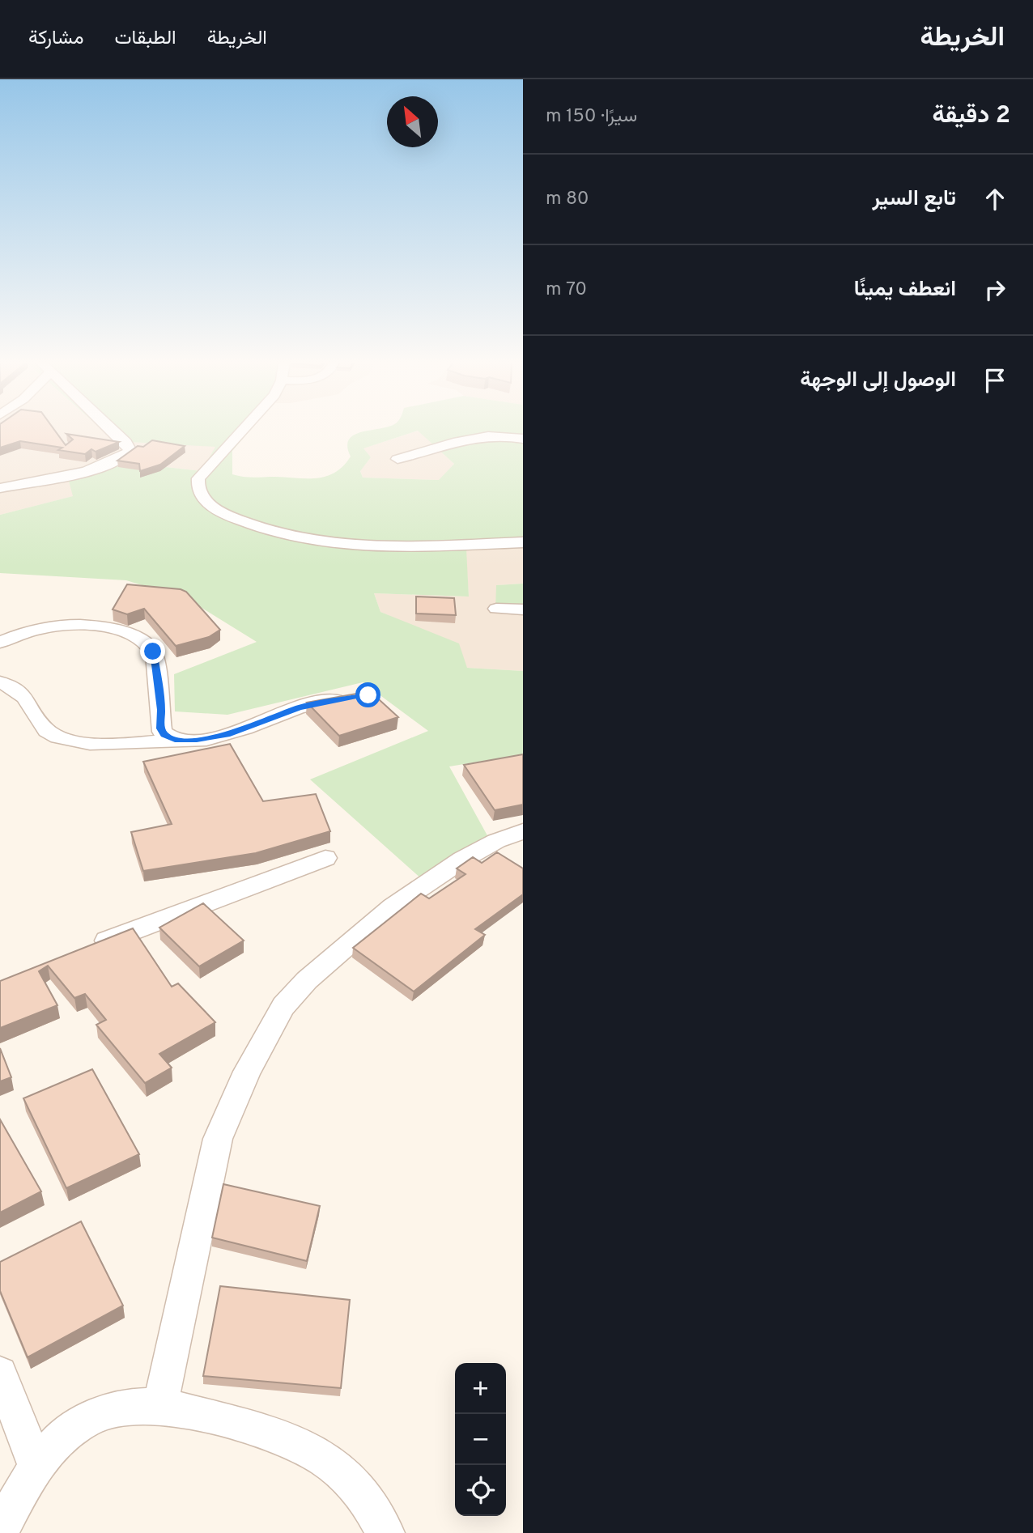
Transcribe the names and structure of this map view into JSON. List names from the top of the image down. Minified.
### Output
{"north":"top left","page":{"header":"الخريطة","nav":["الخريطة","الطبقات","مشاركة"],"heading":["2 دقيقة","سيرًا · 150 m"],"list":[["تابع السير","80 m"],["انعطف يمينًا","70 m"],"الوصول إلى الوجهة"],"map_buttons":["+","−"]}}
